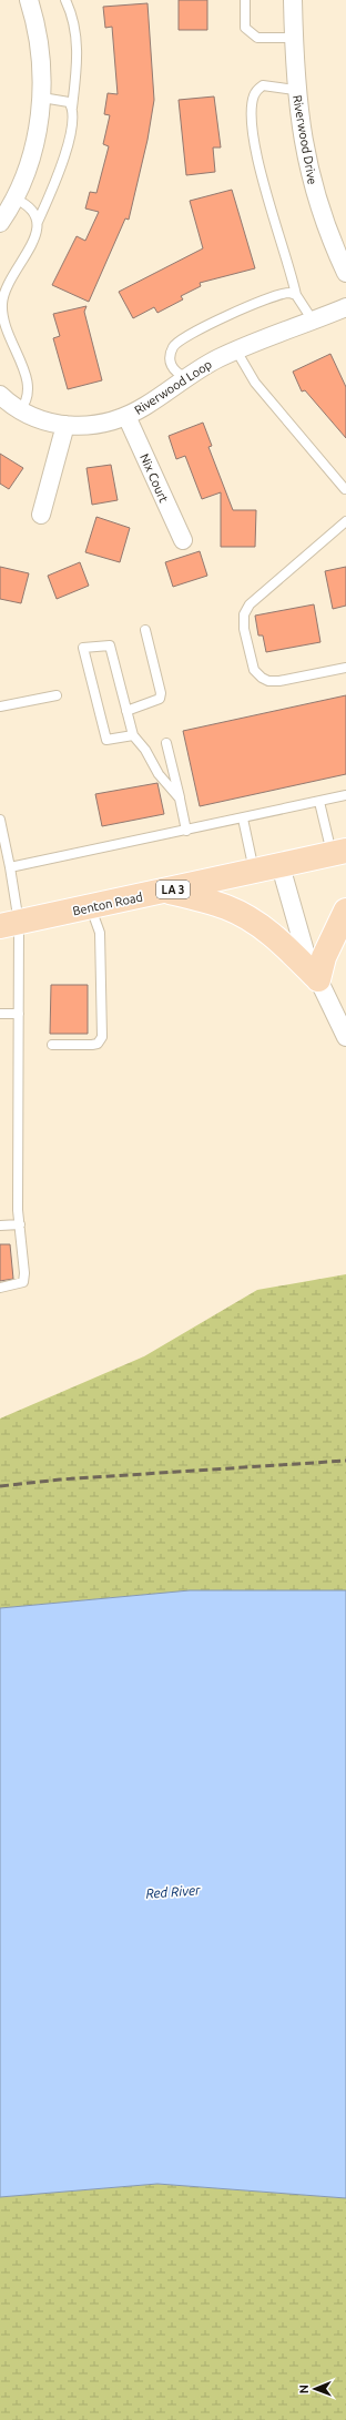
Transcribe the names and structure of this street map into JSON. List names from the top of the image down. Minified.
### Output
{"streets":{"main road":["LA 3","Benton Road"],"street":["Riverwood Drive","Riverwood Loop","Nix Court"]},"crossings":[["Riverwood Loop","Nix Court"]],"water":["Red River"],"north":"left"}
